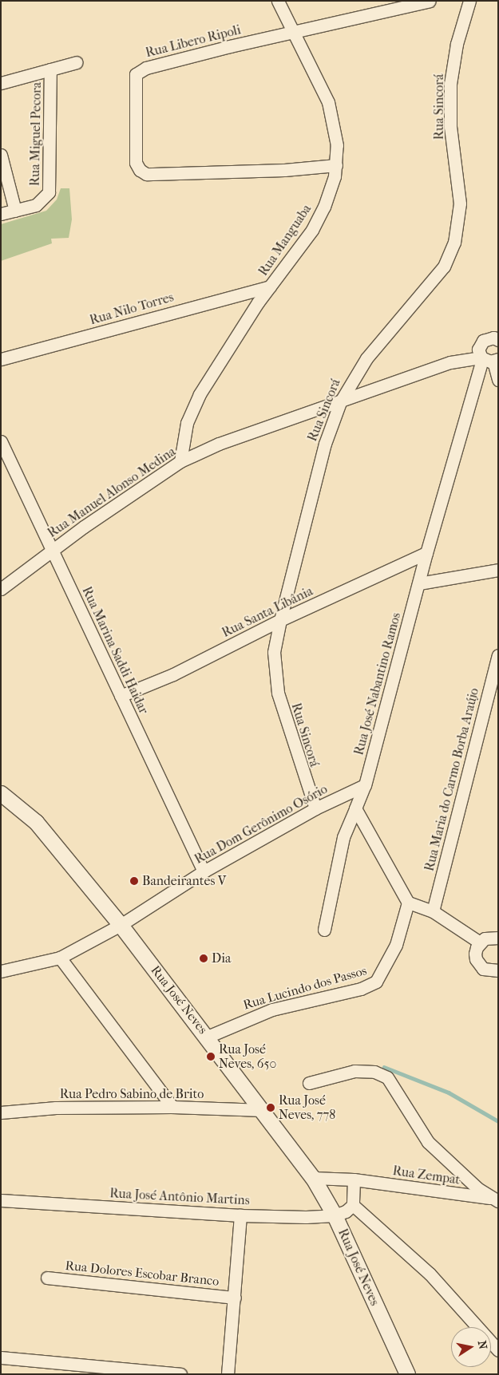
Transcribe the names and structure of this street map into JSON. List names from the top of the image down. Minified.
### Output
{"streets":{"street":["Rua Libero Ripoli","Rua Sincorá","Rua Miguel Pecora","Rua Manguaba","Rua Nilo Torres","Rua Manuel Alonso Medina","Rua Santa Libânia","Rua Marina Saddi Haidar","Rua José Nabantino Ramos","Rua Maria do Carmo Borba Araújo","Rua Dom Gerônimo Osório","Rua Lucindo dos Passos","Rua José Neves","Rua Pedro Sabino de Brito","Rua Zempat","Rua José Antônio Martins","Rua Dolores Escobar Branco"]},"crossings":[["Rua Libero Ripoli","Rua Manguaba"],["Rua Sincorá","Rua Manuel Alonso Medina"],["Rua Sincorá","Rua Santa Libânia"],["Rua Sincorá","Rua Dom Gerônimo Osório"],["Rua Manguaba","Rua Nilo Torres"],["Rua Manguaba","Rua Manuel Alonso Medina"],["Rua Manuel Alonso Medina","Rua Marina Saddi Haidar"],["Rua Manuel Alonso Medina","Rua José Nabantino Ramos"],["Rua Santa Libânia","Rua Marina Saddi Haidar"],["Rua Santa Libânia","Rua José Nabantino Ramos"],["Rua Marina Saddi Haidar","Rua Dom Gerônimo Osório"],["Rua José Nabantino Ramos","Rua Dom Gerônimo Osório"],["Rua Dom Gerônimo Osório","Rua José Neves"],["Rua Lucindo dos Passos","Rua José Neves"],["Rua José Neves","Rua Pedro Sabino de Brito"],["Rua José Neves","Rua Zempat"],["Rua José Neves","Rua José Antônio Martins"]],"places":["Bandeirantes V","Dia","Rua José Neves, 650","Rua José Neves, 778"],"north":"right"}
